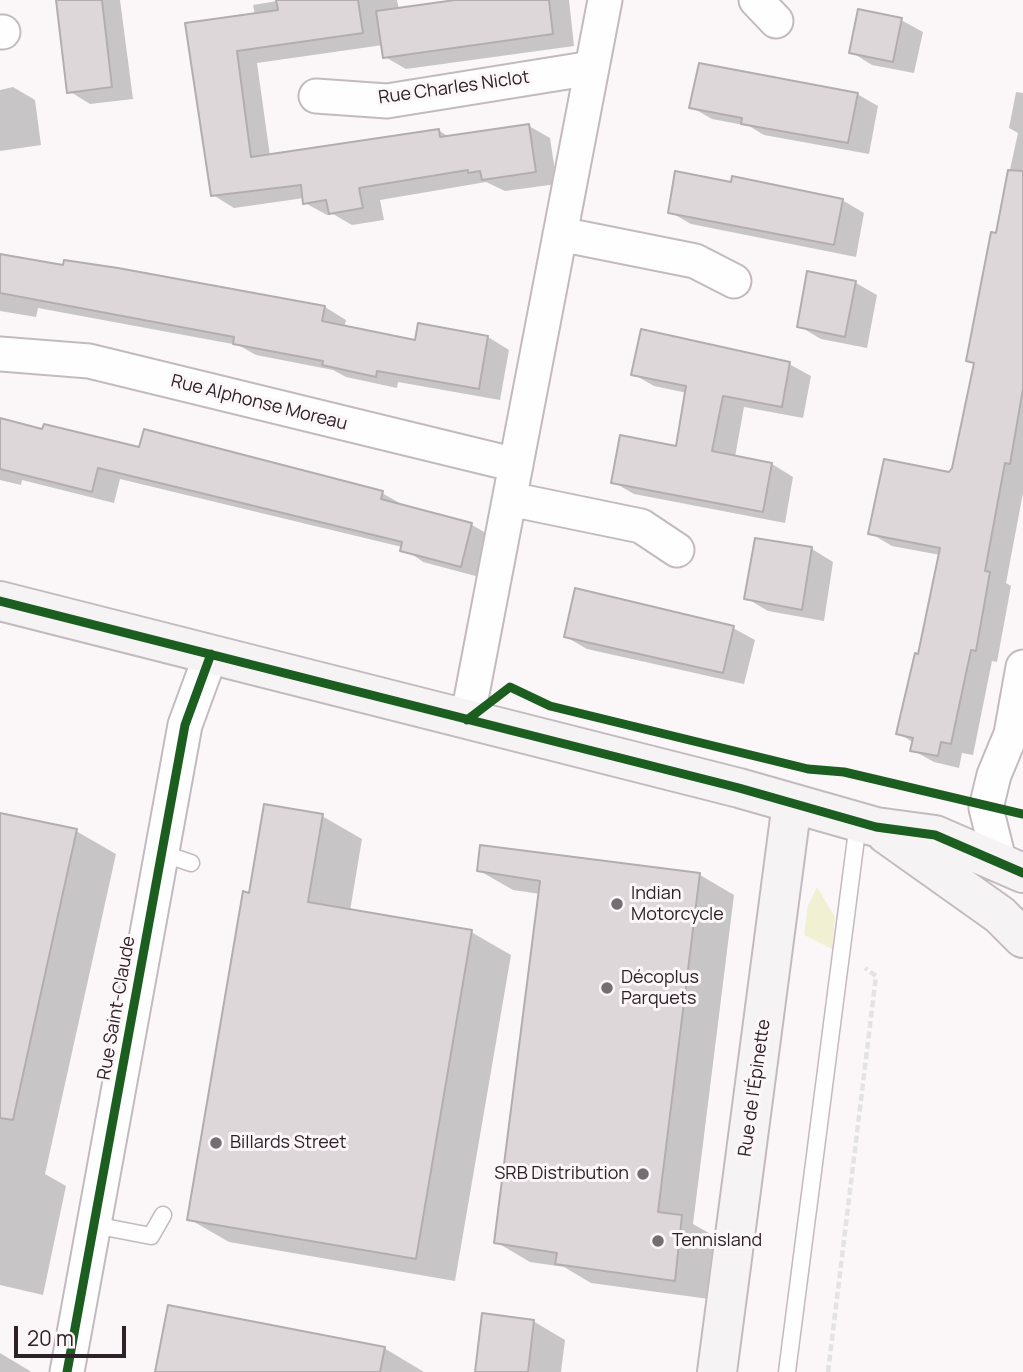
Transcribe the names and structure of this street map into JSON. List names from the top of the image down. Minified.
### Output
{"streets":{"street":["Rue Charles Niclot","Rue Alphonse Moreau","Rue Saint-Claude","Rue de l'Épinette"]},"places":["Indian Motorcycle","Décoplus Parquets","Billards Street","SRB Distribution","Tennisland"],"scale_bar":"20 m"}
